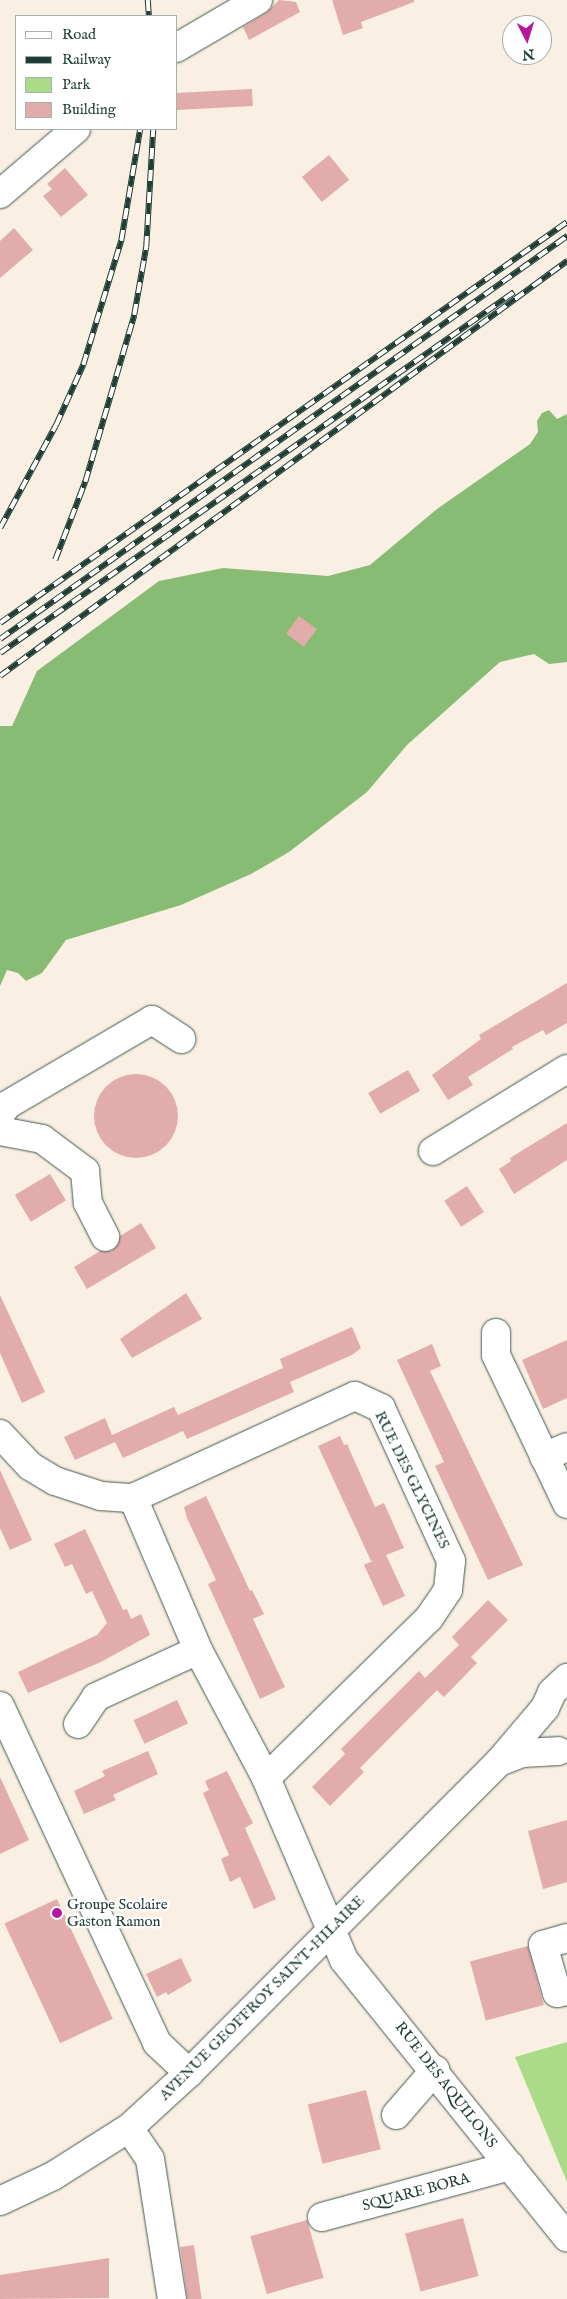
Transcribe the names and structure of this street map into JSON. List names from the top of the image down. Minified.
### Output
{"streets":{"street":["RUE DES GLYCINES","AVENUE GEOFFROY SAINT-HILAIRE","RUE DES AQUILONS","SQUARE BORA"]},"crossings":[["AVENUE GEOFFROY SAINT-HILAIRE","RUE DES AQUILONS"],["RUE DES AQUILONS","SQUARE BORA"]],"places":["Groupe Scolaire Gaston Ramon"],"legend":["Road","Railway","Park","Building"],"north":"bottom"}
